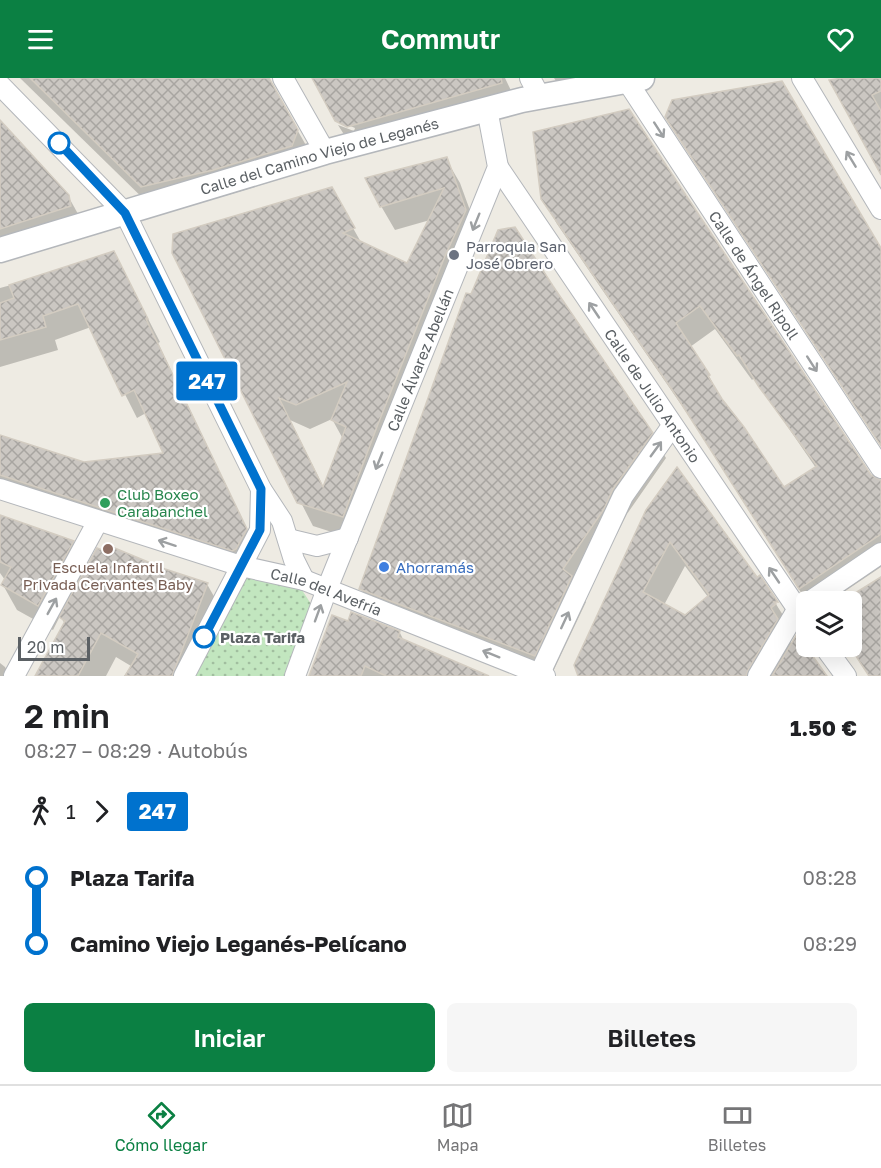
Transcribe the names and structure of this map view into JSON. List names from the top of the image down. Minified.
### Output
{"streets":{"street":["Calle del Camino Viejo de Leganés","Calle de Ángel Ripoll","Calle Álvarez Abellán","Calle de Julio Antonio","Calle del Avefría"]},"crossings":[["Calle del Camino Viejo de Leganés","Calle de Ángel Ripoll"],["Calle Álvarez Abellán","Calle de Julio Antonio"],["Calle Álvarez Abellán","Calle del Avefría"]],"one_way":["Calle de Julio Antonio","Calle del Avefría"],"places":["Parroquia San José Obrero","Club Boxeo Carabanchel","Escuela Infantil Privada Cervantes Baby","Ahorramás","Plaza Tarifa"],"lines":["bus line 247"],"scale_bar":"20 m","page":{"header":"Commutr","on_map":"247","scale":"20 m","heading":["2 min","08:27 – 08:29 · Autobús","1.50 €"],"legs":["1","247"],"list":[{"name":"Plaza Tarifa","value":"08:28"},{"name":"Camino Viejo Leganés-Pelícano","value":"08:29"}],"buttons":["Iniciar","Billetes"],"tabs":["Cómo llegar","Mapa","Billetes"]}}
